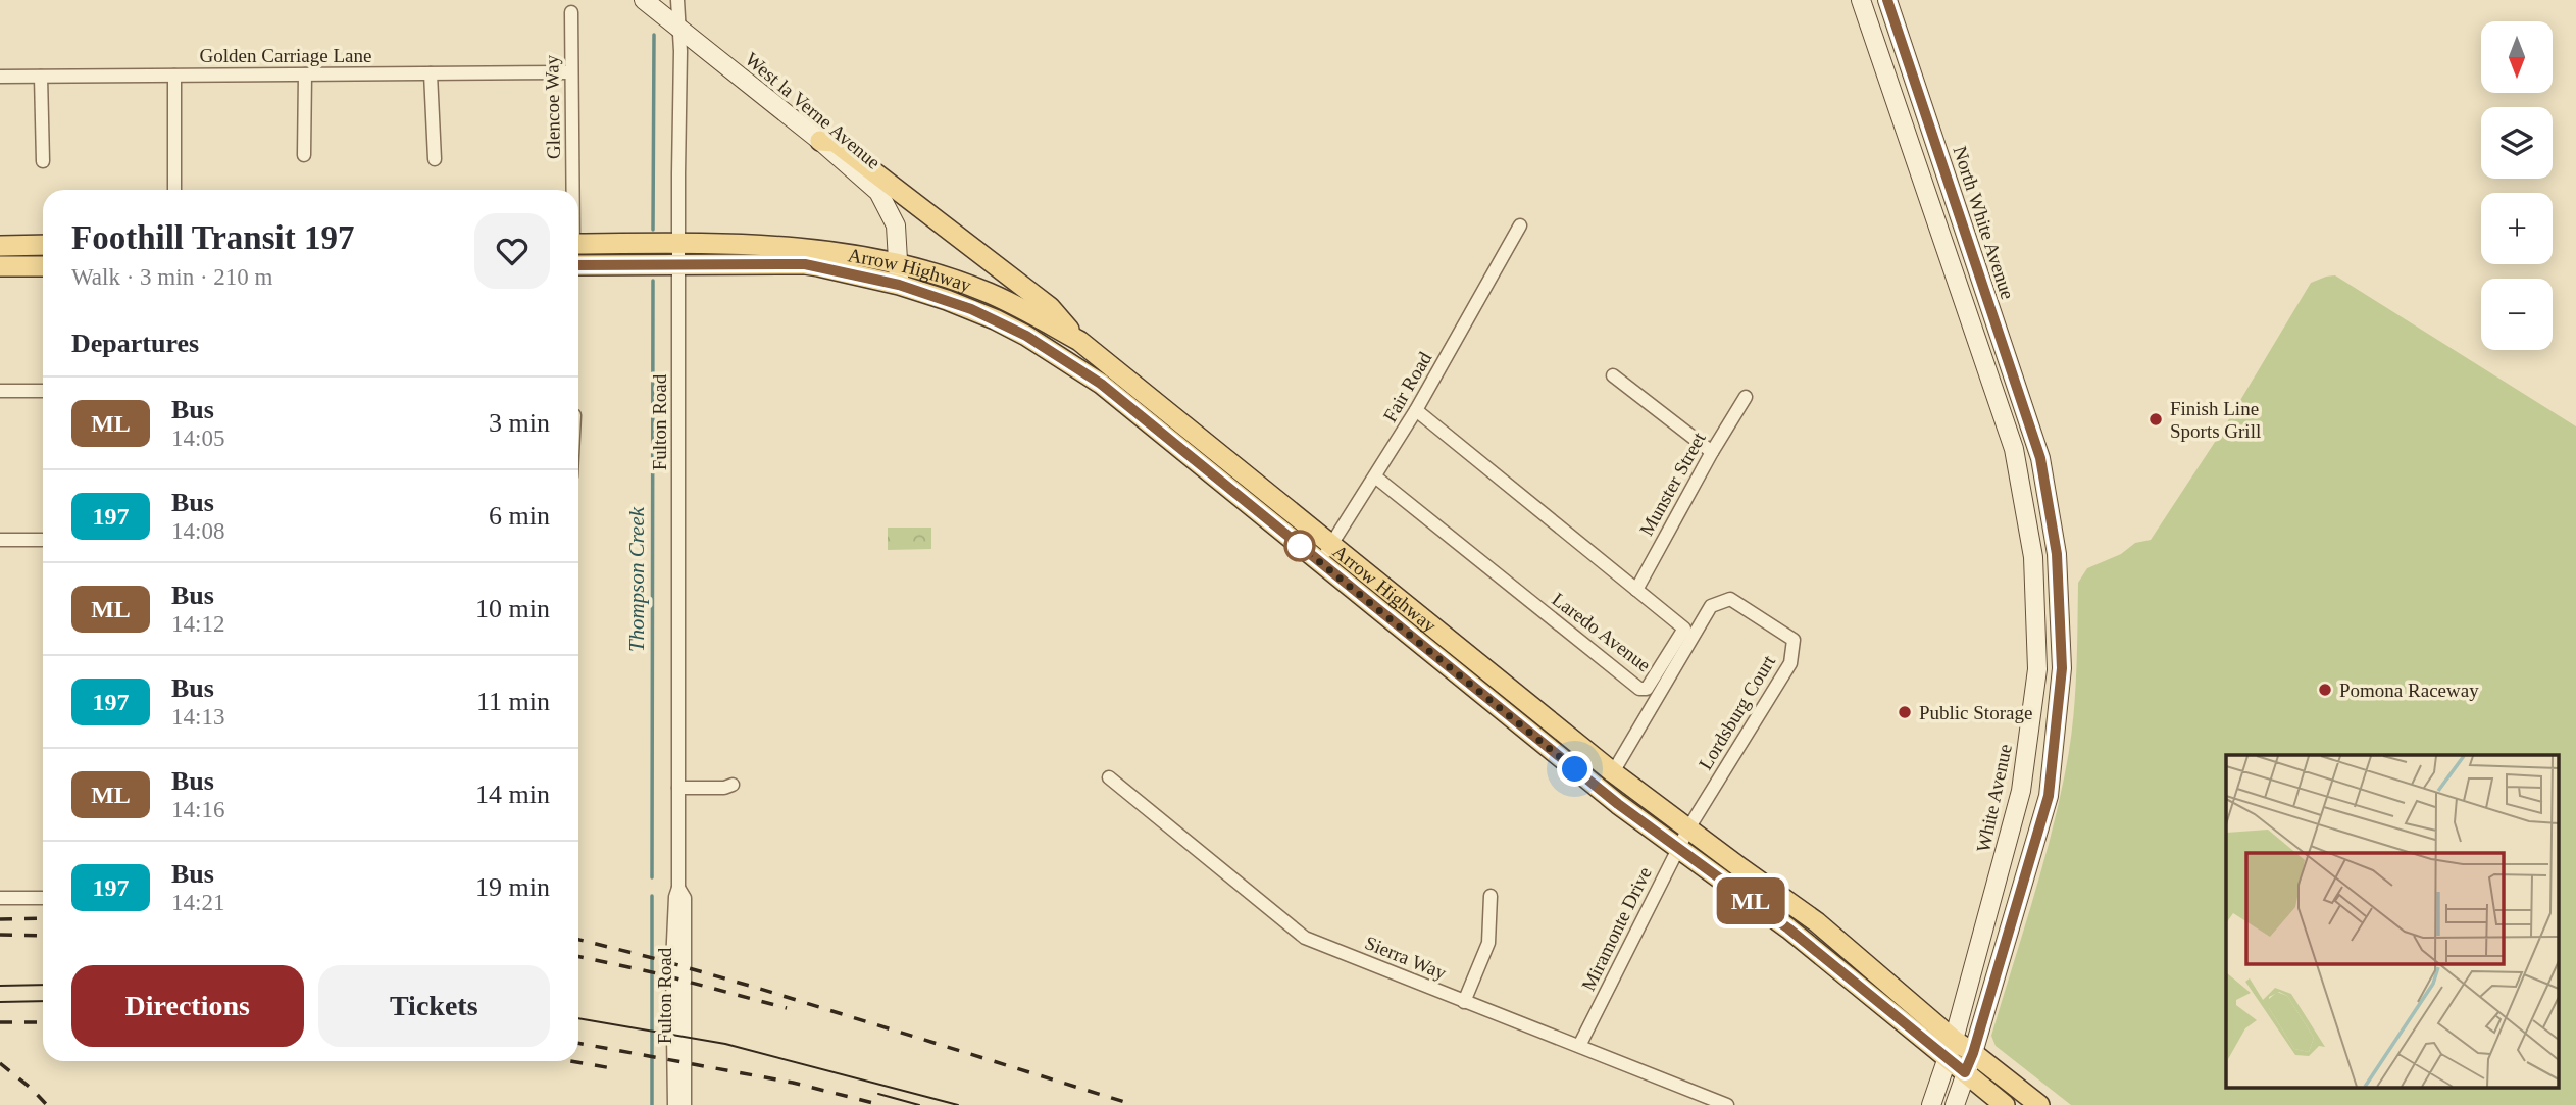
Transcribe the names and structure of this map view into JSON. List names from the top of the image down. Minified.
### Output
{"streets":{"main road":["West la Verne Avenue","North White Avenue","Arrow Highway","White Avenue"],"street":["Golden Carriage Lane","Glencoe Way","Fair Road","Fulton Road","Munster Street","Laredo Avenue","Lordsburg Court","Miramonte Drive","Sierra Way"]},"crossings":[["Golden Carriage Lane","Glencoe Way"],["West la Verne Avenue","Arrow Highway"],["West la Verne Avenue","Fulton Road"],["North White Avenue","Arrow Highway"],["Arrow Highway","Fair Road"],["Arrow Highway","Fulton Road"],["Arrow Highway","Lordsburg Court"],["Arrow Highway","White Avenue"],["Arrow Highway","Miramonte Drive"],["Fair Road","Laredo Avenue"],["Munster Street","Laredo Avenue"],["Lordsburg Court","Miramonte Drive"],["Miramonte Drive","Sierra Way"]],"water":["Thompson Creek"],"places":["Finish Line Sports Grill","Pomona Raceway","Public Storage"],"lines":["bus line ML"],"north":"bottom","page":{"on_map":"ML","map_buttons":["+","−"],"heading":[["Foothill Transit 197","Walk · 3 min · 210 m"],"Departures"],"list":[{"mark":"ML","name":"Bus","note":"14:05","value":"3 min"},{"mark":"197","name":"Bus","note":"14:08","value":"6 min"},{"mark":"ML","name":"Bus","note":"14:12","value":"10 min"},{"mark":"197","name":"Bus","note":"14:13","value":"11 min"},{"mark":"ML","name":"Bus","note":"14:16","value":"14 min"},{"mark":"197","name":"Bus","note":"14:21","value":"19 min"}],"buttons":["Directions","Tickets"]}}
